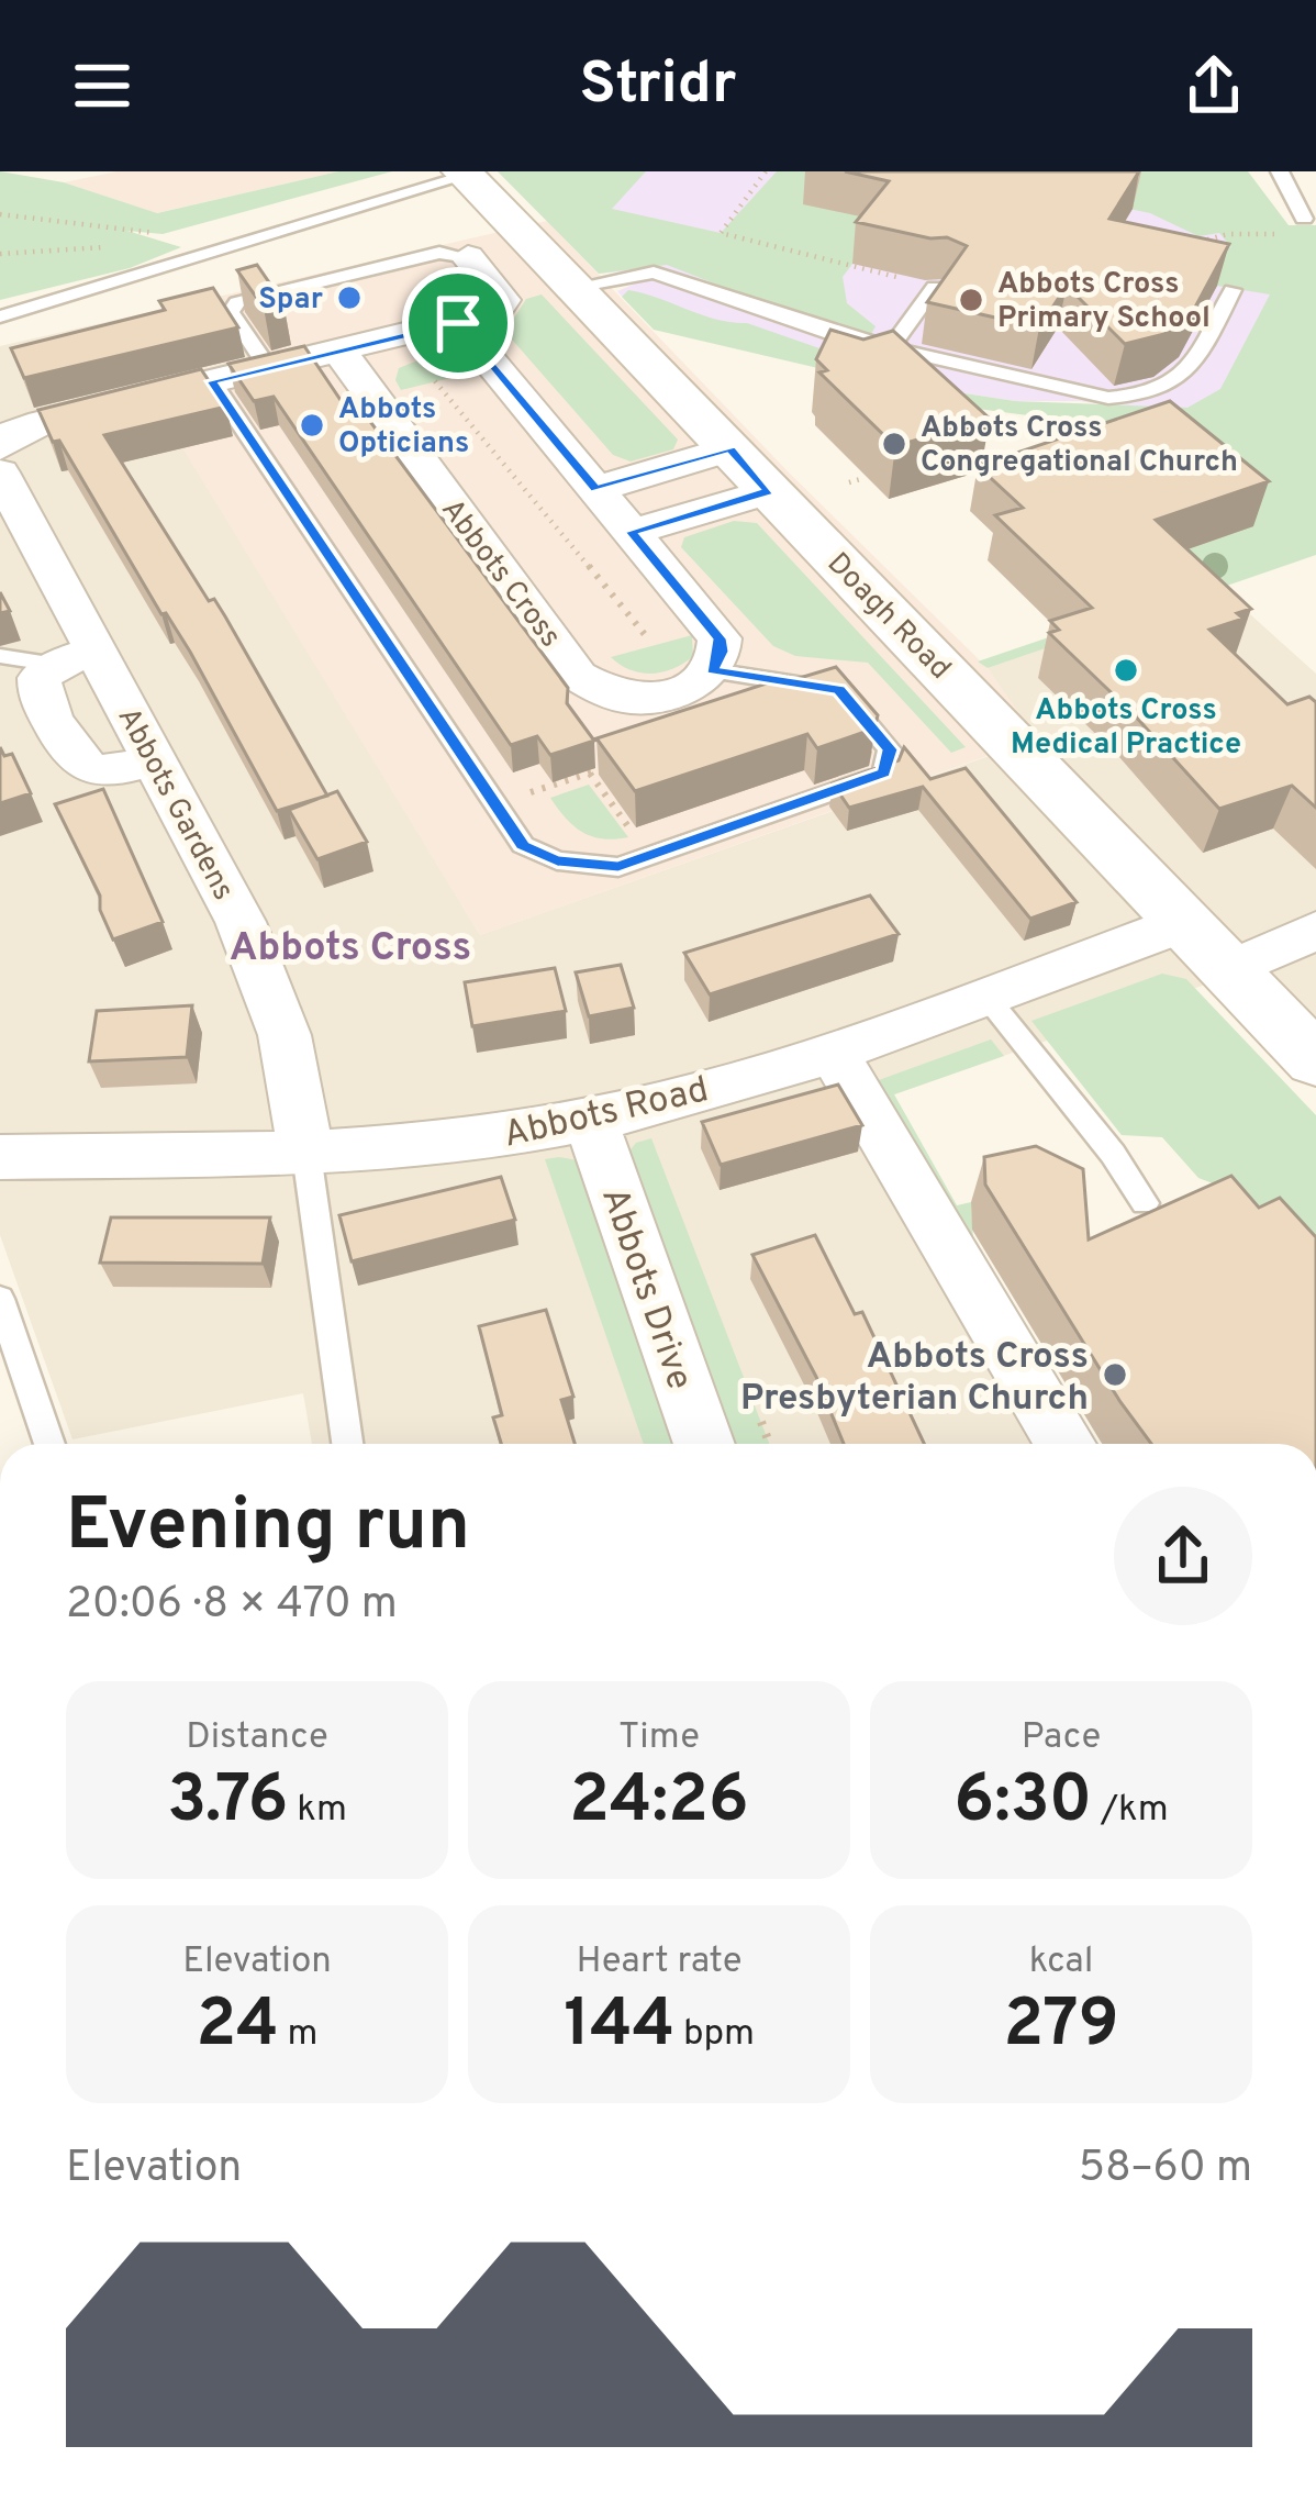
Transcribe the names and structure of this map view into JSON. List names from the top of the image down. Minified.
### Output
{"streets":{"main road":["Doagh Road"],"street":["Abbots Cross","Abbots Gardens","Abbots Road","Abbots Drive"]},"crossings":[["Doagh Road","Abbots Road"],["Abbots Gardens","Abbots Road"],["Abbots Road","Abbots Drive"]],"districts":["Abbots Cross"],"places":["Spar","Abbots Cross Primary School","Abbots Opticians","Abbots Cross Congregational Church","Abbots Cross Medical Practice","Abbots Cross Presbyterian Church"],"page":{"header":"Stridr","heading":["Evening run","20:06 · 8 × 470 m"],"stats":[["Distance","3.76 km"],["Time","24:26"],["Pace","6:30 /km"],["Elevation","24 m"],["Heart rate","144 bpm"],["kcal","279"]],"chart":["Elevation","58–60 m"]}}
